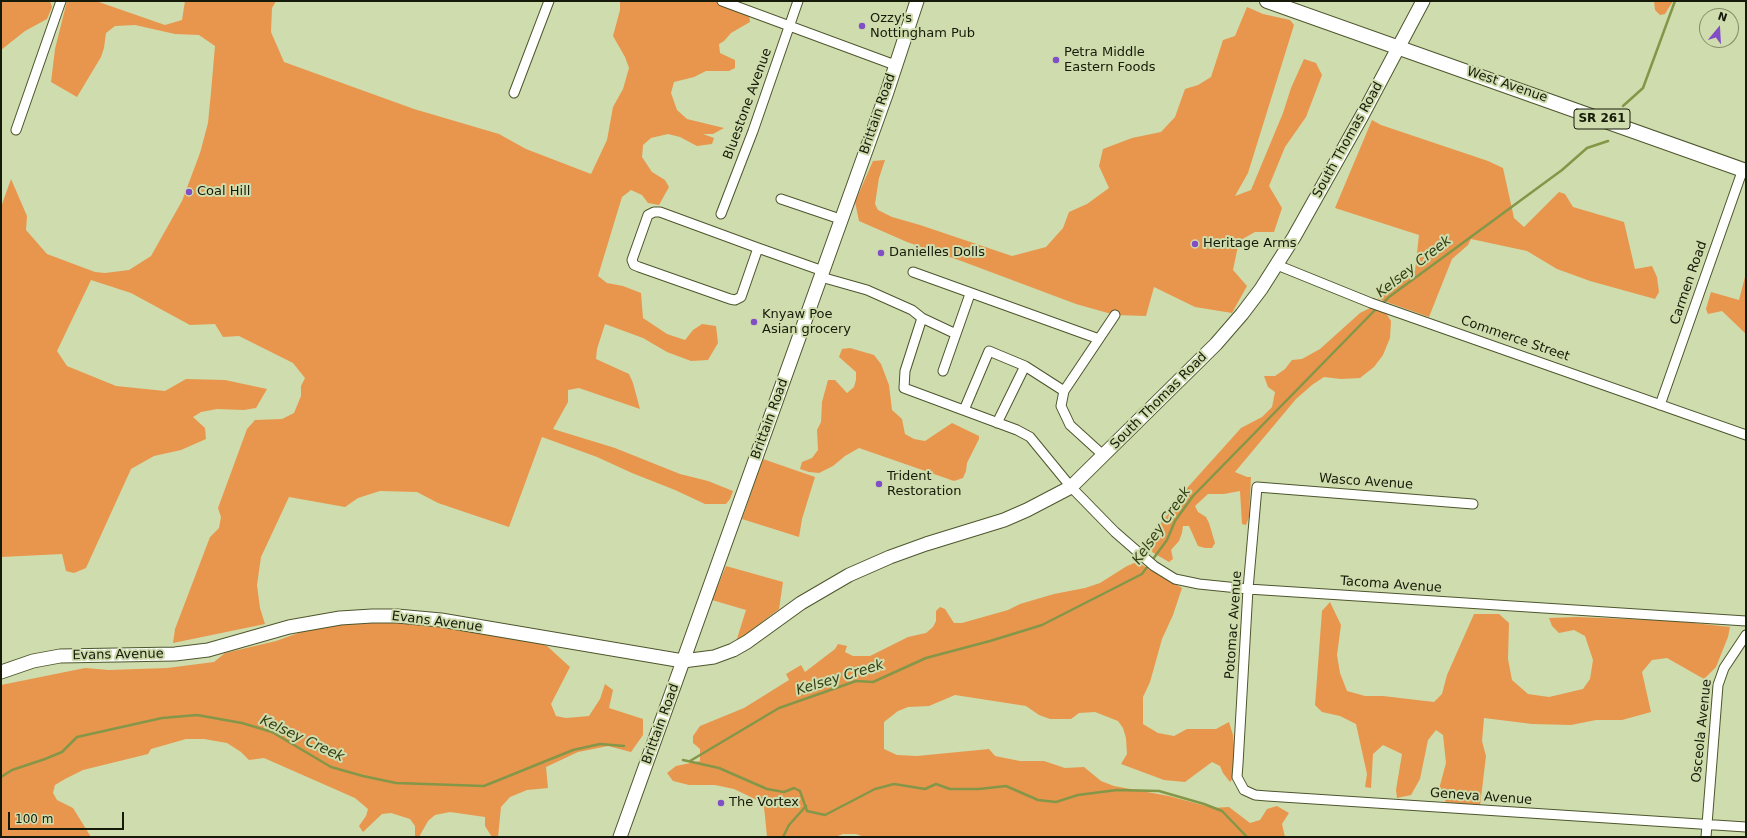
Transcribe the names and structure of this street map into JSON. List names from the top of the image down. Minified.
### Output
{"streets":{"main road":["West Avenue","SR 261"],"street":["Bluestone Avenue","Brittain Road","South Thomas Road","Carmen Road","Commerce Street","Wasco Avenue","Tacoma Avenue","Evans Avenue","Potomac Avenue","Osceola Avenue","Geneva Avenue"]},"crossings":[["West Avenue","South Thomas Road"],["West Avenue","Carmen Road"],["Brittain Road","Evans Avenue"],["South Thomas Road","Commerce Street"],["South Thomas Road","Tacoma Avenue"],["South Thomas Road","Evans Avenue"],["Carmen Road","Commerce Street"],["Wasco Avenue","Potomac Avenue"],["Tacoma Avenue","Potomac Avenue"],["Potomac Avenue","Geneva Avenue"],["Osceola Avenue","Geneva Avenue"]],"water":["Kelsey Creek"],"places":["Ozzy's Nottingham Pub","Petra Middle Eastern Foods","Coal Hill","Heritage Arms","Danielles Dolls","Knyaw Poe Asian grocery","Trident Restoration","The Vortex"],"scale_bar":"100 m","north":"top"}
